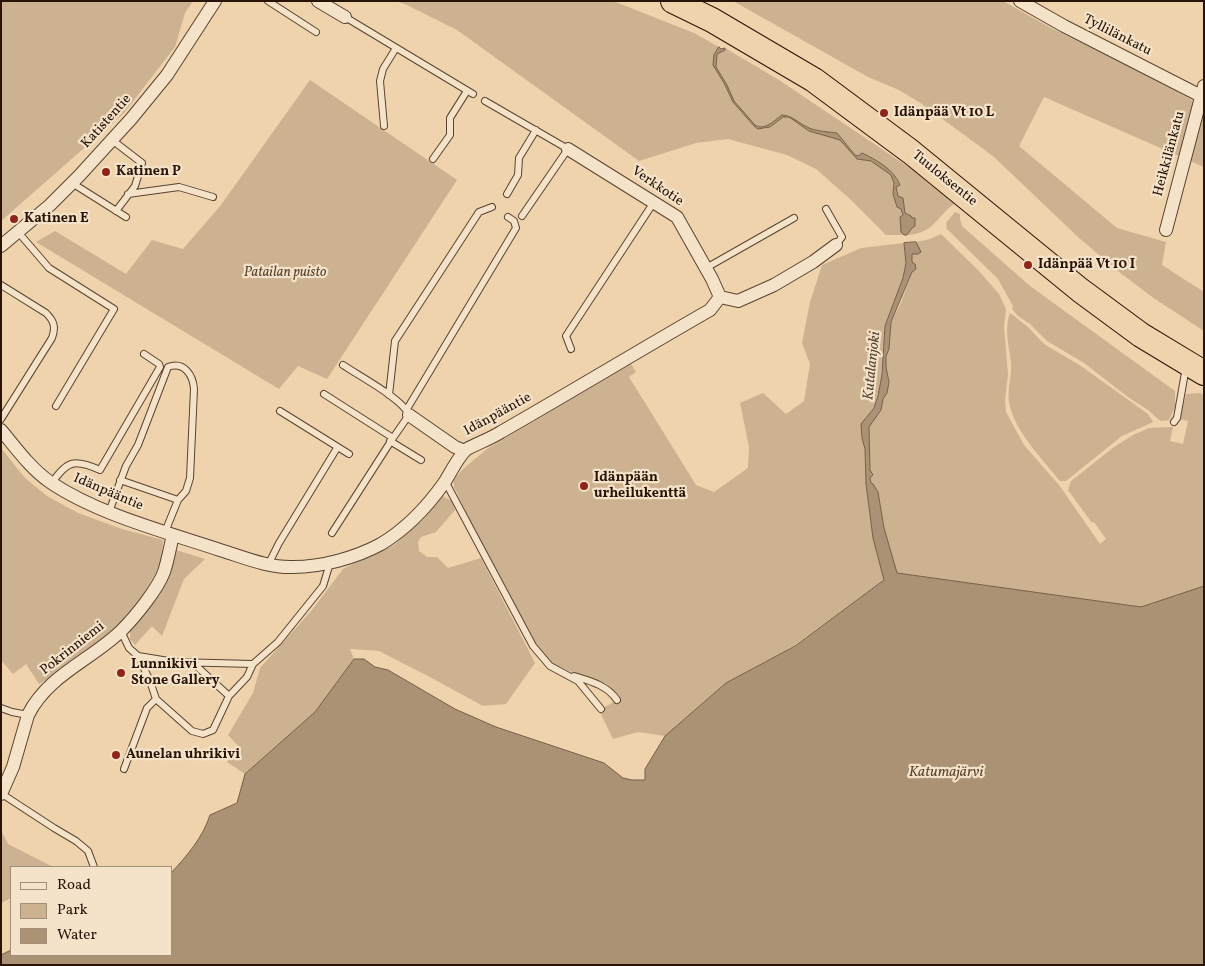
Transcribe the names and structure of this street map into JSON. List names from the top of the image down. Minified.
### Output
{"streets":{"highway":["Tuuloksentie"],"street":["Tyllilänkatu","Katistentie","Heikkilänkatu","Verkkotie","Idänpääntie","Pokrinniemi"]},"crossings":[["Tyllilänkatu","Heikkilänkatu"],["Verkkotie","Idänpääntie"],["Idänpääntie","Pokrinniemi"]],"water":["Kutalanjoki","Katumajärvi"],"parks":["Patailan puisto"],"places":["Idänpää Vt 10 L","Katinen P","Katinen E","Idänpää Vt 10 I","Idänpään urheilukenttä","Lunnikivi Stone Gallery","Aunelan uhrikivi"],"legend":["Road","Park","Water"]}
